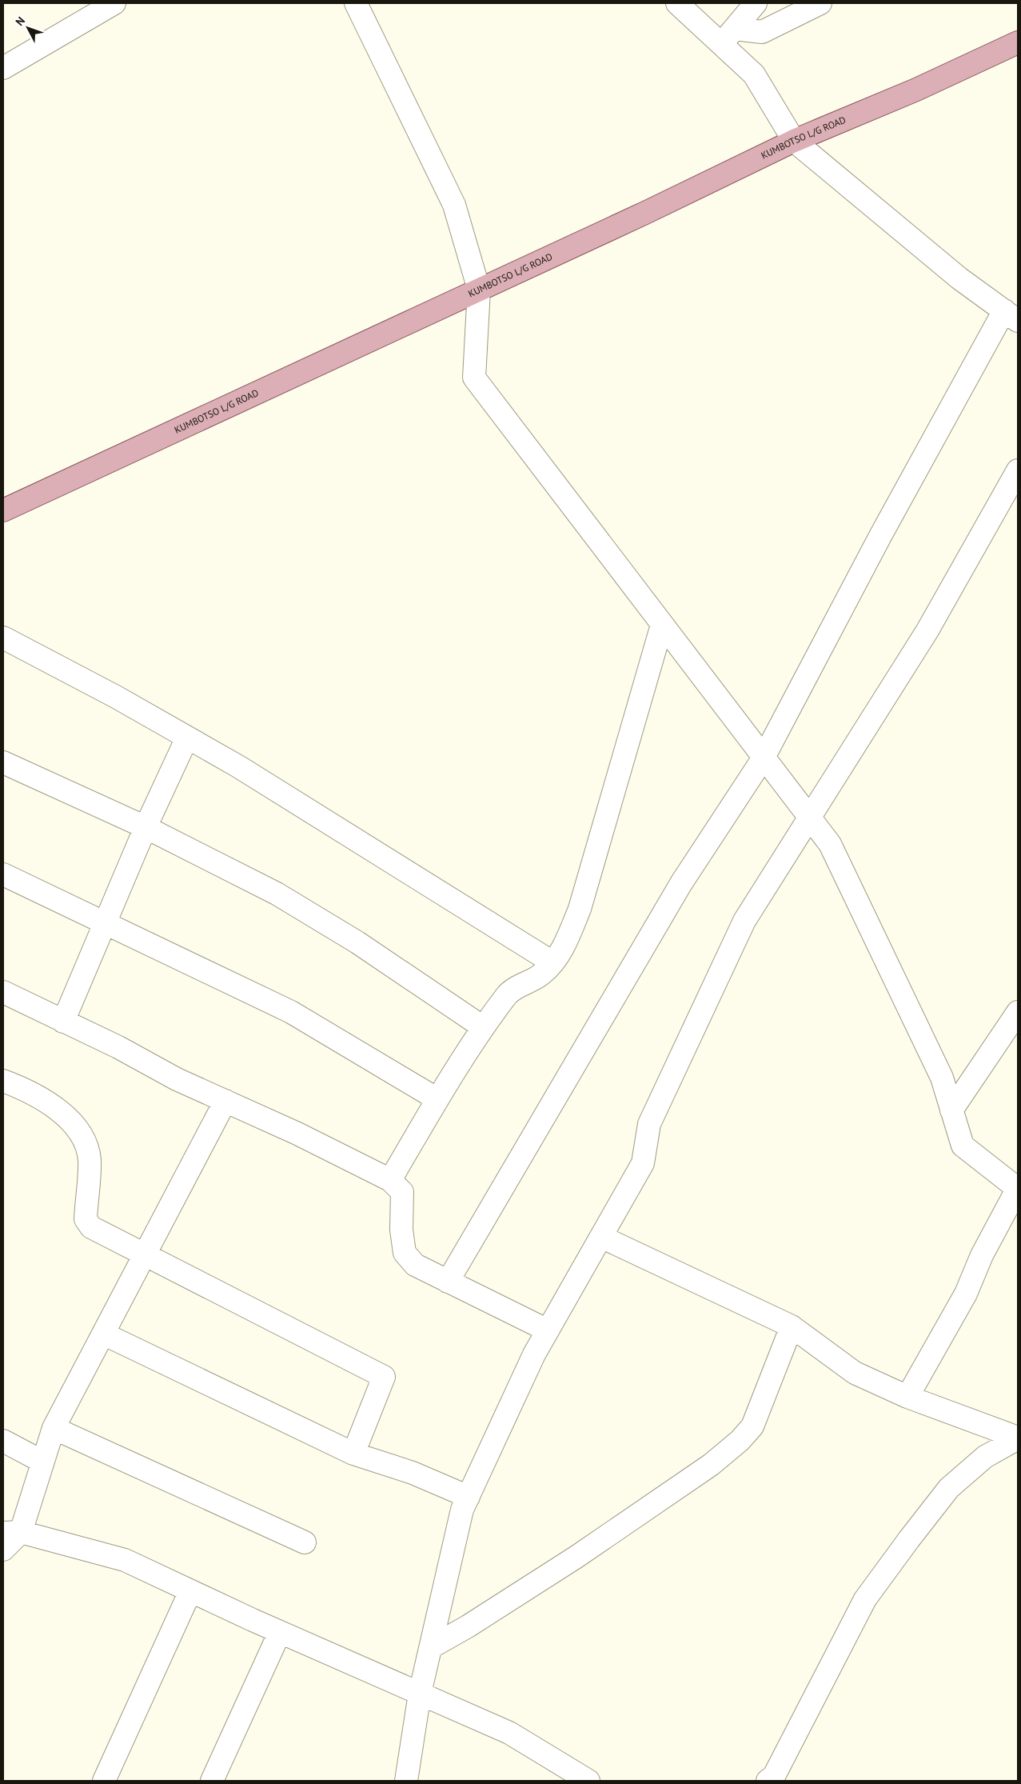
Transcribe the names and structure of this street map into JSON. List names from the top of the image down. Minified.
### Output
{"streets":{"main road":["KUMBOTSO L/G ROAD"]},"north":"top left"}
